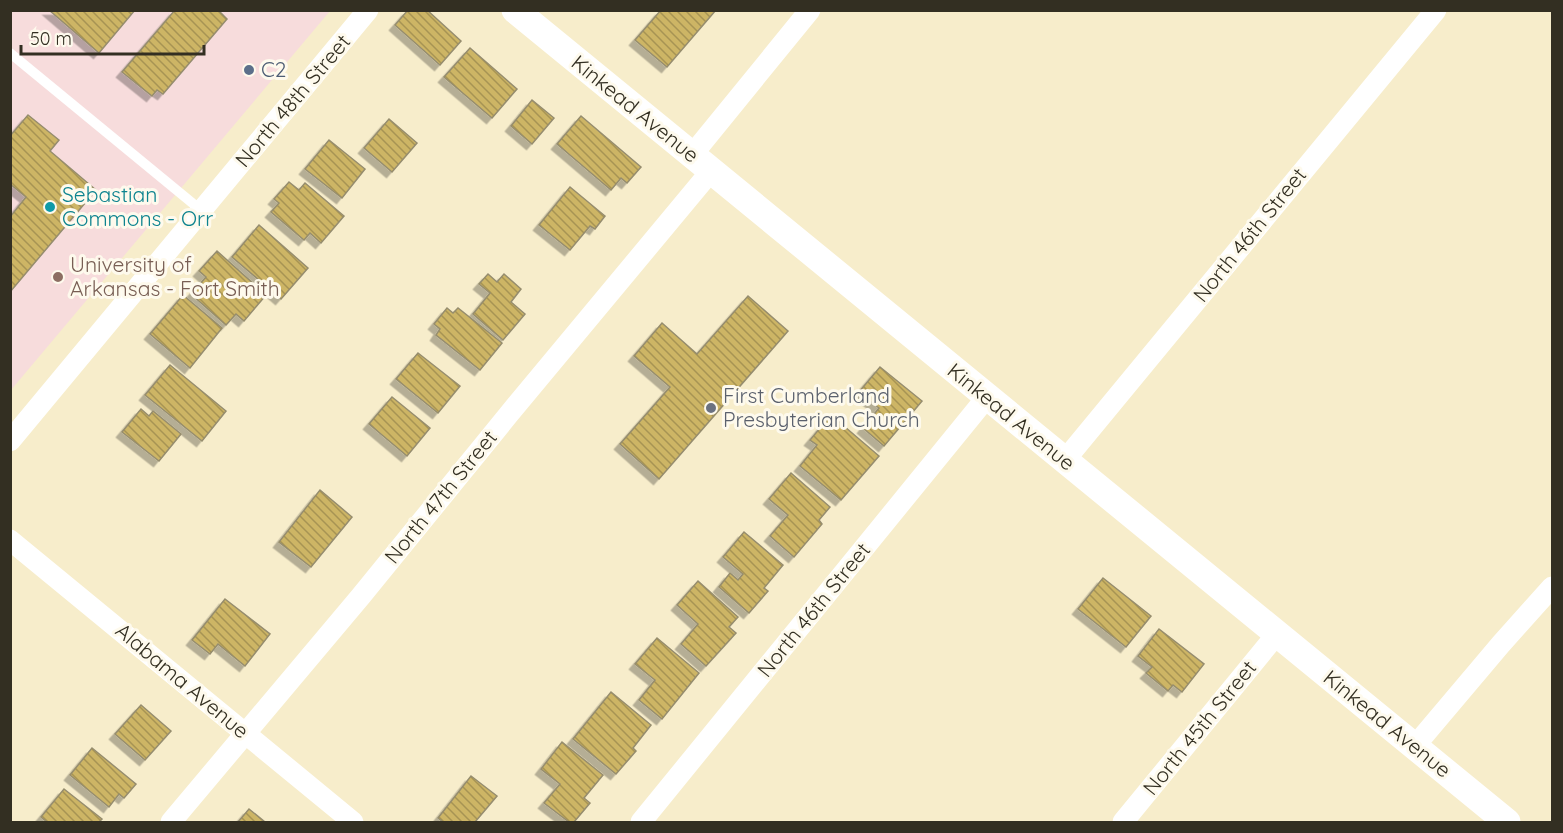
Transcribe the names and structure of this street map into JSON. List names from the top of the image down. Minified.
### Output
{"streets":{"street":["North 48th Street","Kinkead Avenue","North 46th Street","North 47th Street","Alabama Avenue","North 45th Street"]},"crossings":[["Kinkead Avenue","North 46th Street"],["Kinkead Avenue","North 47th Street"],["Kinkead Avenue","North 45th Street"],["North 47th Street","Alabama Avenue"]],"places":["C2","Sebastian Commons - Orr","University of Arkansas - Fort Smith","First Cumberland Presbyterian Church"],"scale_bar":"50 m"}
